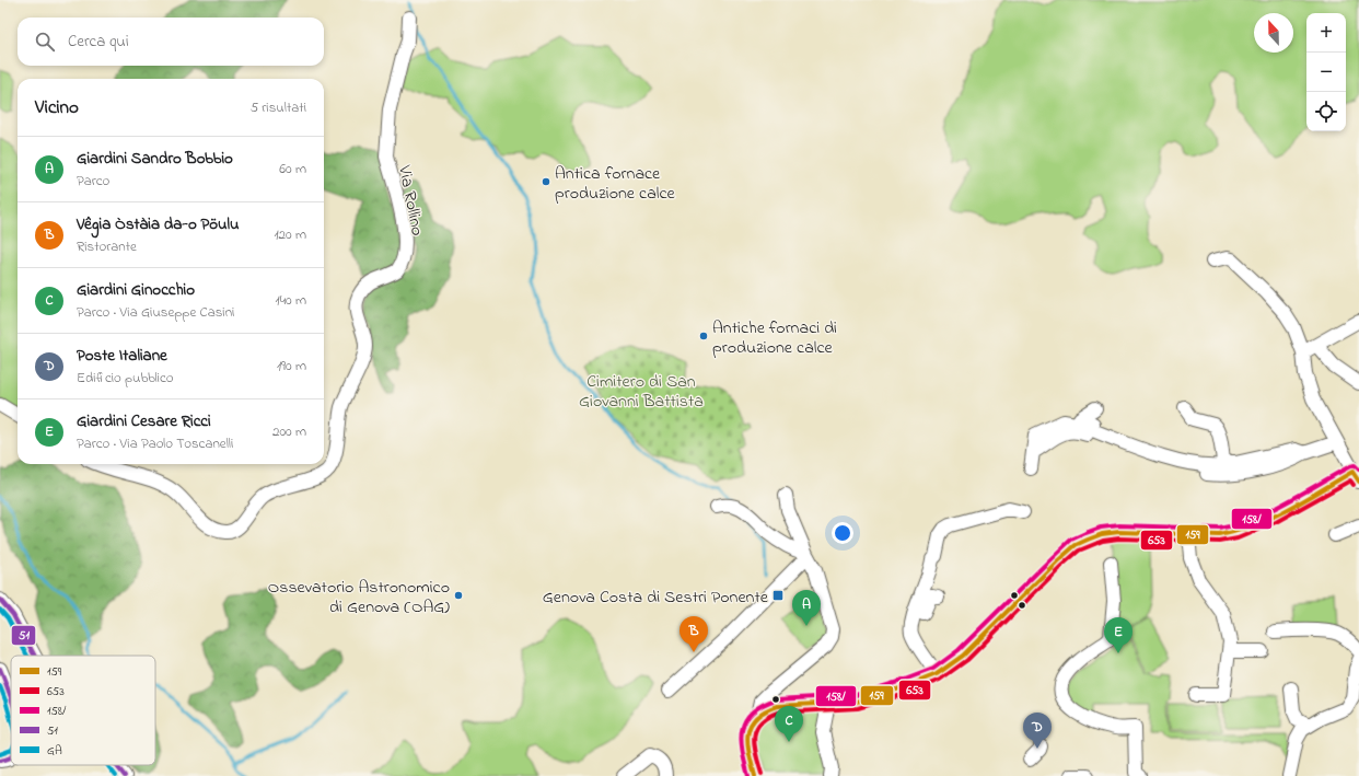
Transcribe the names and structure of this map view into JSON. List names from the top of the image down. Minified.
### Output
{"streets":{"street":["Via Rollino"]},"parks":["Cimitero di San Giovanni Battista"],"places":{"other":["Antica fornace produzione calce","Antiche fornaci di produzione calce","Ossevatorio Astronomico di Genova (OAG)"],"transit":["Genova Costa di Sestri Ponente"]},"lines":["transit line 158/","transit line 159","transit line 653","transit line 51","transit line GA"],"legend":["159","653","158/","51","GA"],"north":"top","page":{"map_buttons":["+","−"],"search":"Cerca qui","heading":["Vicino","5 risultati"],"list":[{"mark":"A","name":"Giardini Sandro Bobbio","note":"Parco","value":"60 m"},{"mark":"B","name":"Vêgia Òstàia da-o Pöulu","note":"Ristorante","value":"120 m"},{"mark":"C","name":"Giardini Ginocchio","note":"Parco · Via Giuseppe Casini","value":"140 m"},{"mark":"D","name":"Poste Italiane","note":"Edificio pubblico","value":"190 m"},{"mark":"E","name":"Giardini Cesare Ricci","note":"Parco · Via Paolo Toscanelli","value":"200 m"}],"pins":["A","B","E","C","D"]}}
